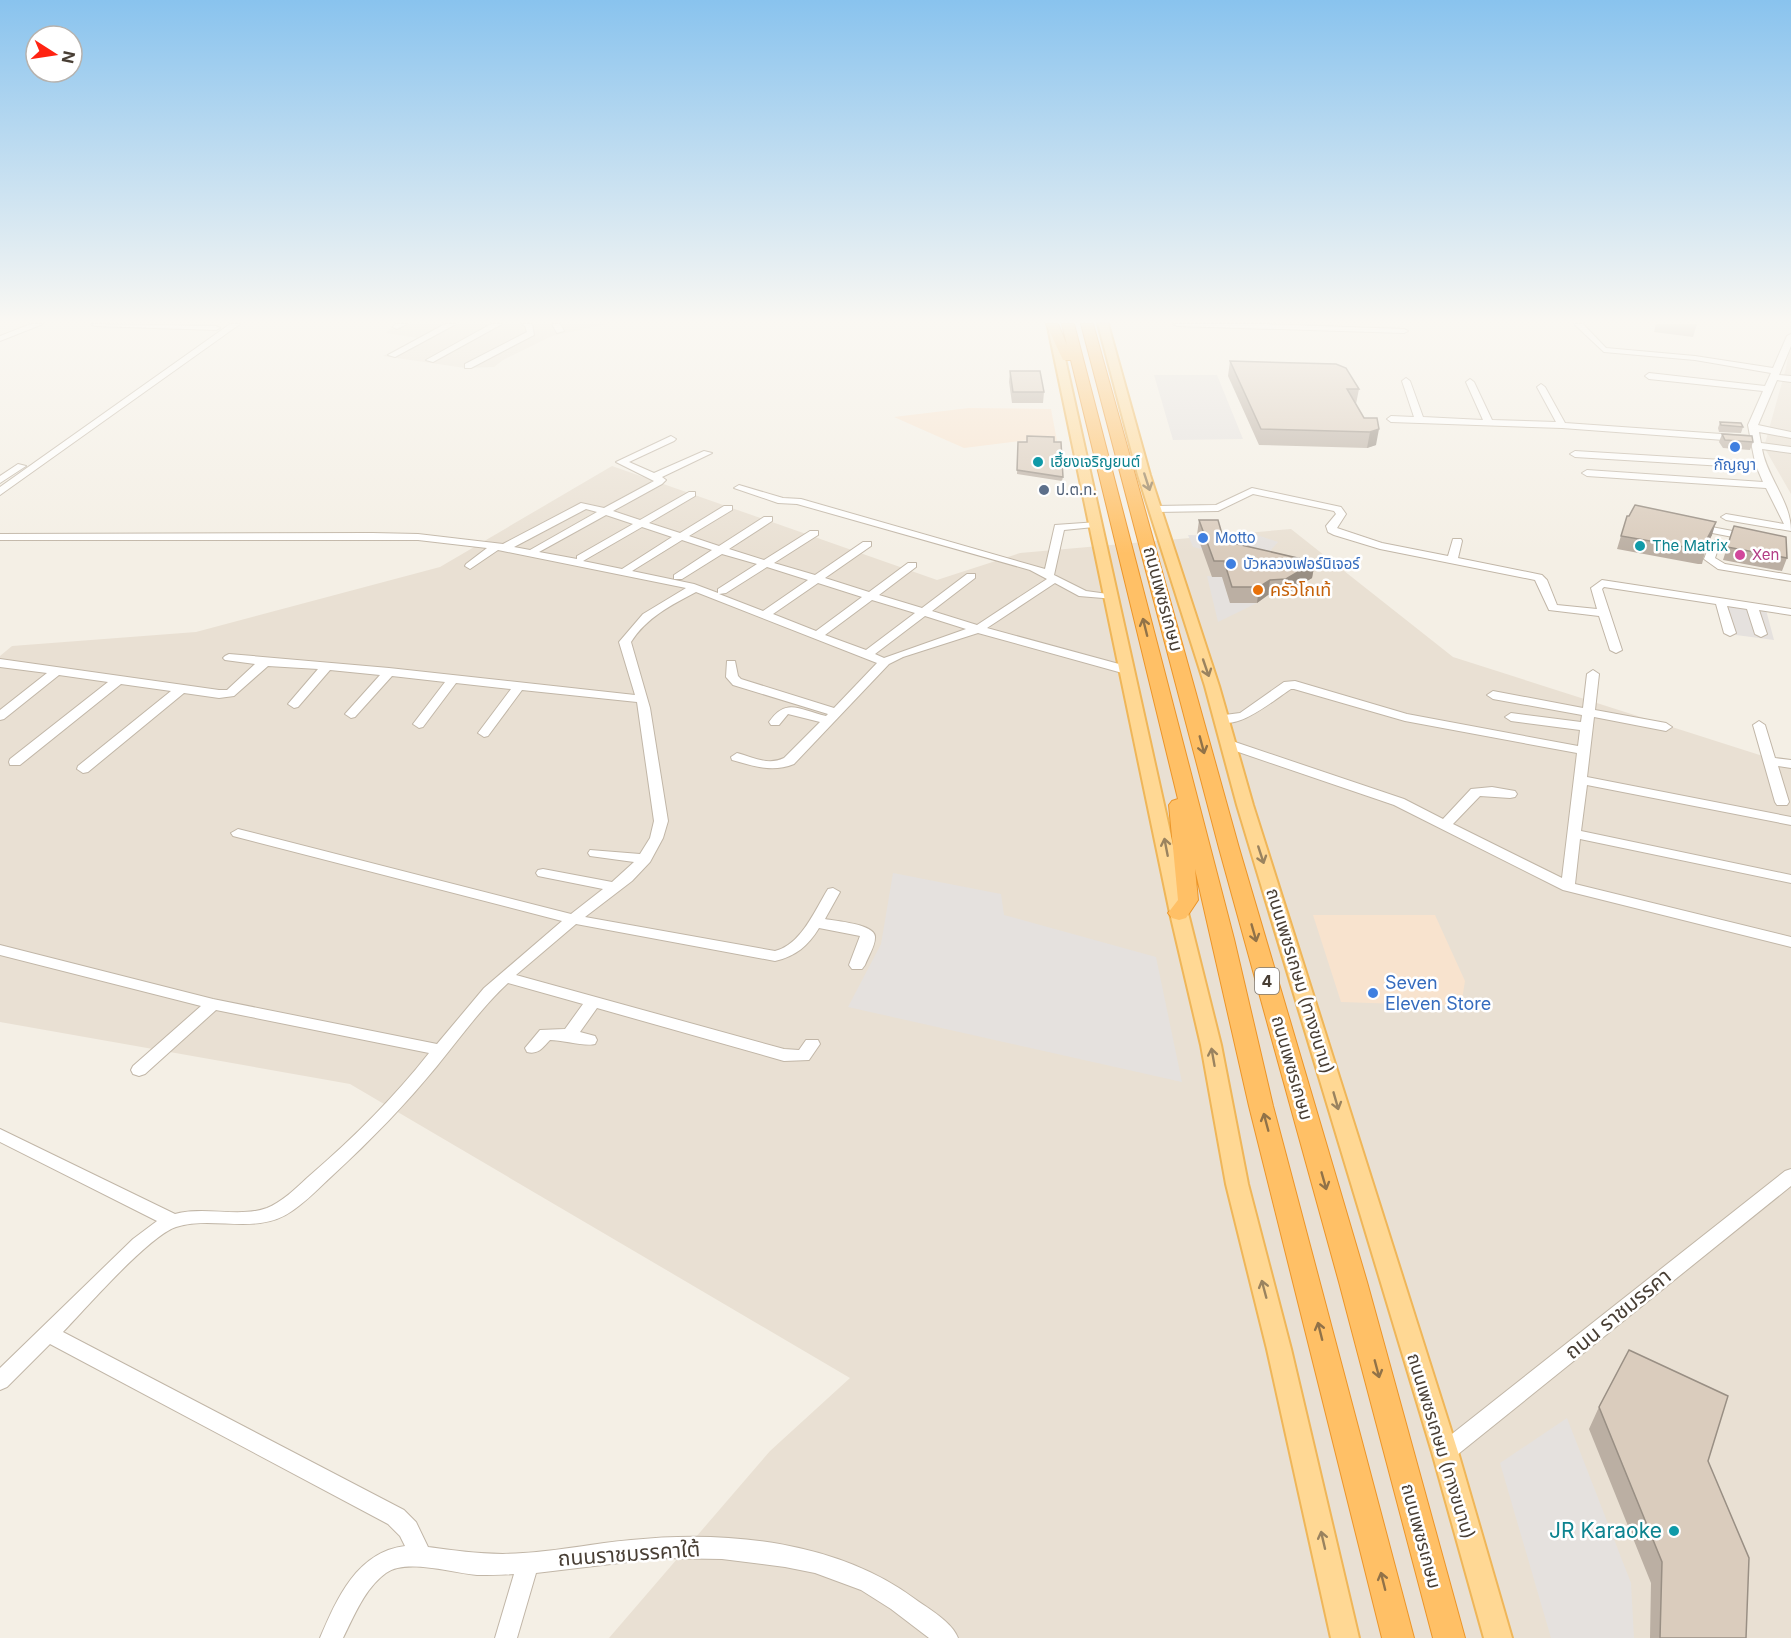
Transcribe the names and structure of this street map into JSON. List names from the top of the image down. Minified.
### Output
{"streets":{"highway":["ถนนเพชรเกษม","4"],"main road":["ถนนเพชรเกษม (ทางขนาน)"],"street":["ถนน ราชมรรคา","ถนนราชมรรคาใต้"]},"crossings":[["ถนนเพชรเกษม (ทางขนาน)","ถนน ราชมรรคา"]],"places":["กัญญา","เฮี้ยงเจริญยนต์","ป.ต.ท.","Motto","The Matrix","Xen","บัวหลวงเฟอร์นิเจอร์","ครัวโกเท้","Seven Eleven Store","JR Karaoke"],"north":"right"}
